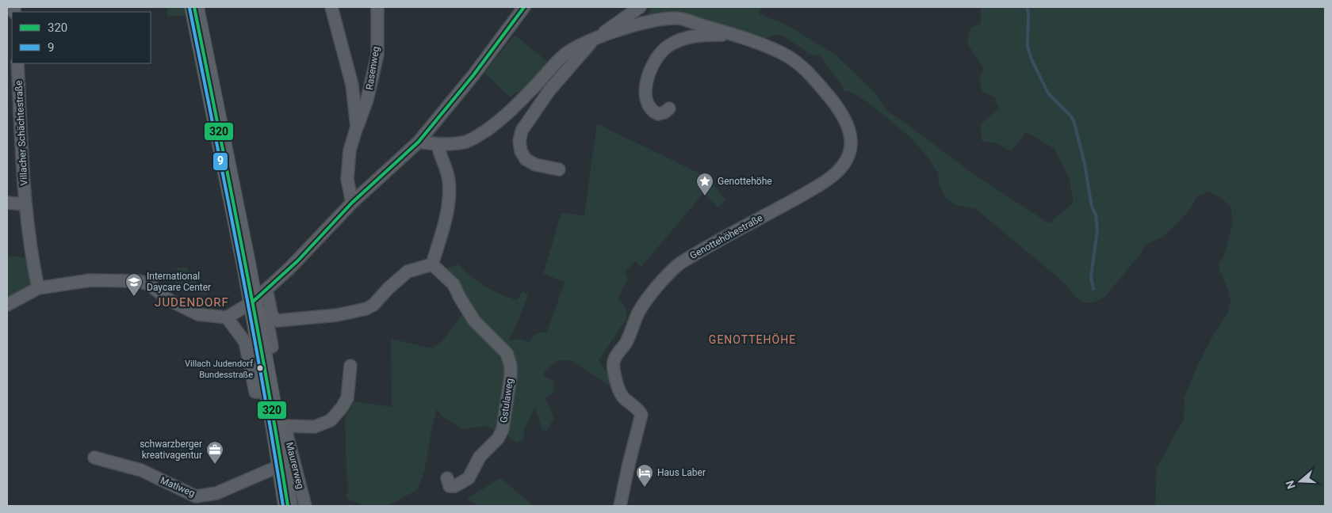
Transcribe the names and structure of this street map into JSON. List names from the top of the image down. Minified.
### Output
{"streets":{"street":["Rasenweg","Villacher Schächtestraße","Genottehöhestraße","Gstulaweg","Maurerweg","Matlweg"]},"districts":["JUDENDORF","GENOTTEHÖHE"],"places":{"place":["Genottehöhe"],"school or university":["International Daycare Center"],"other":["Villach Judendorf Bundesstraße"],"office":["schwarzberger kreativagentur"],"hotel":["Haus Laber"]},"lines":["transit line 320","transit line 9"],"legend":["320","9"],"north":"left"}
